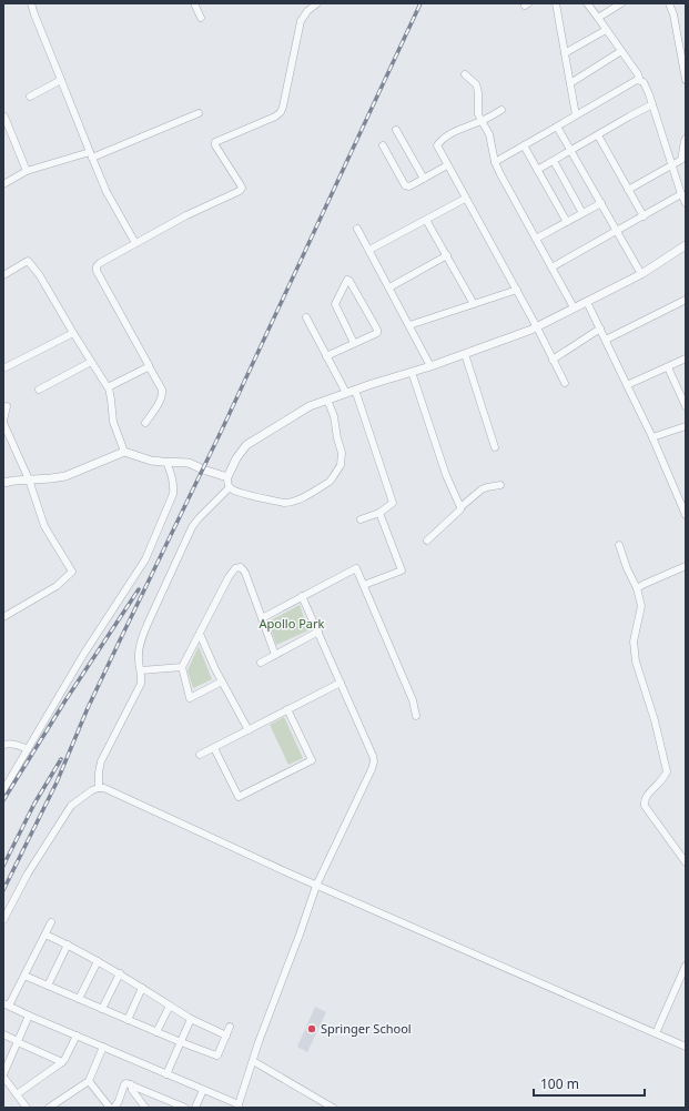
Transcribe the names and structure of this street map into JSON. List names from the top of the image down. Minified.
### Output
{"parks":["Apollo Park"],"places":["Springer School"],"scale_bar":"100 m"}
